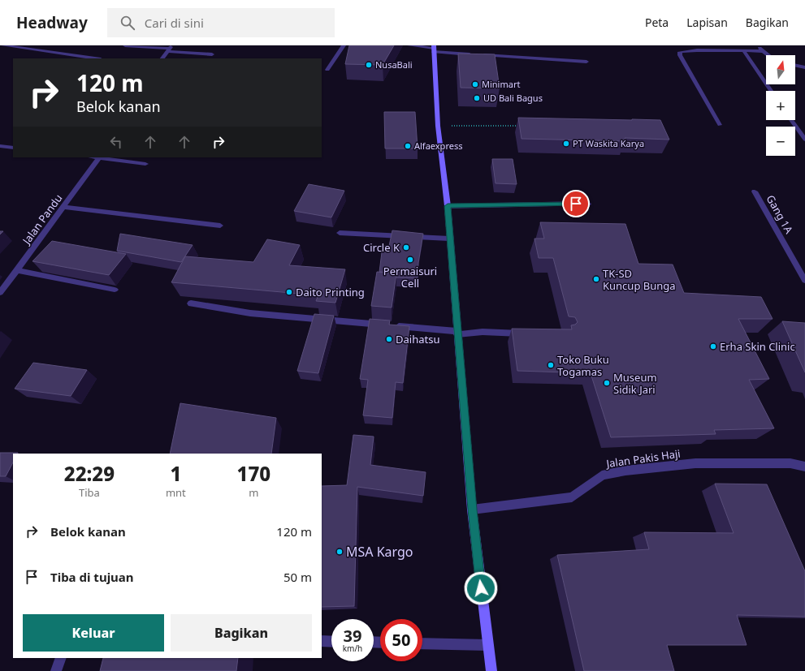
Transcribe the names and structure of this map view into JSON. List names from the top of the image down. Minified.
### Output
{"streets":{"street":["Gang 1A","Jalan Pandu","Jalan Pakis Haji"]},"places":["NusaBali","Minimart","UD Bali Bagus","PT Waskita Karya","Alfaexpress","Circle K","Permaisuri Cell","TK-SD Kuncup Bunga","Daito Printing","Daihatsu","Erha Skin Clinic","Toko Buku Togamas","Museum Sidik Jari","MSA Kargo"],"north":"top","page":{"header":"Headway","search":"Cari di sini","nav":["Peta","Lapisan","Bagikan"],"map_buttons":["+","−"],"turn":["120 m","Belok kanan"],"eta":["22:29","Tiba","1","mnt","170","m"],"list":[{"name":"Belok kanan","value":"120 m"},{"name":"Tiba di tujuan","value":"50 m"}],"buttons":["Keluar","Bagikan"],"speed":"39 km/h","limit":"50"}}
